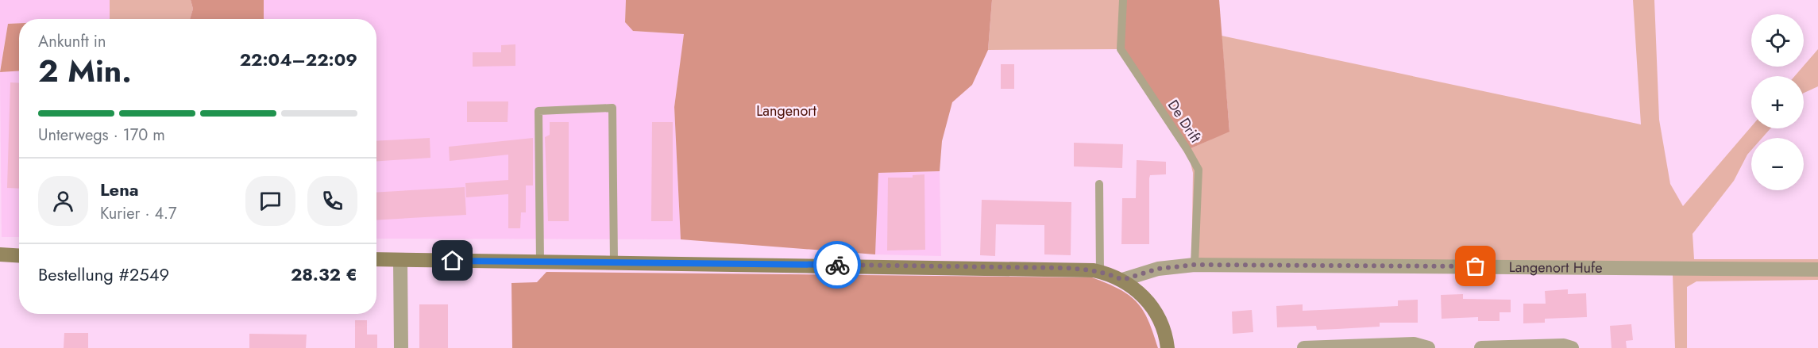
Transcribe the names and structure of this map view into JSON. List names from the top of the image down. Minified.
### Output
{"streets":{"street":["Langenort Hufe"],"lane":["De Drift"]},"crossings":[["De Drift","Langenort Hufe"]],"parks":["Langenort"],"page":{"map_buttons":["+","−"],"heading":["2 Min.","Ankunft in","22:04–22:09"],"panel":["Lena","Kurier · 4.7","Bestellung #2549","28.32 €"],"bar":"Unterwegs · 170 m"}}
